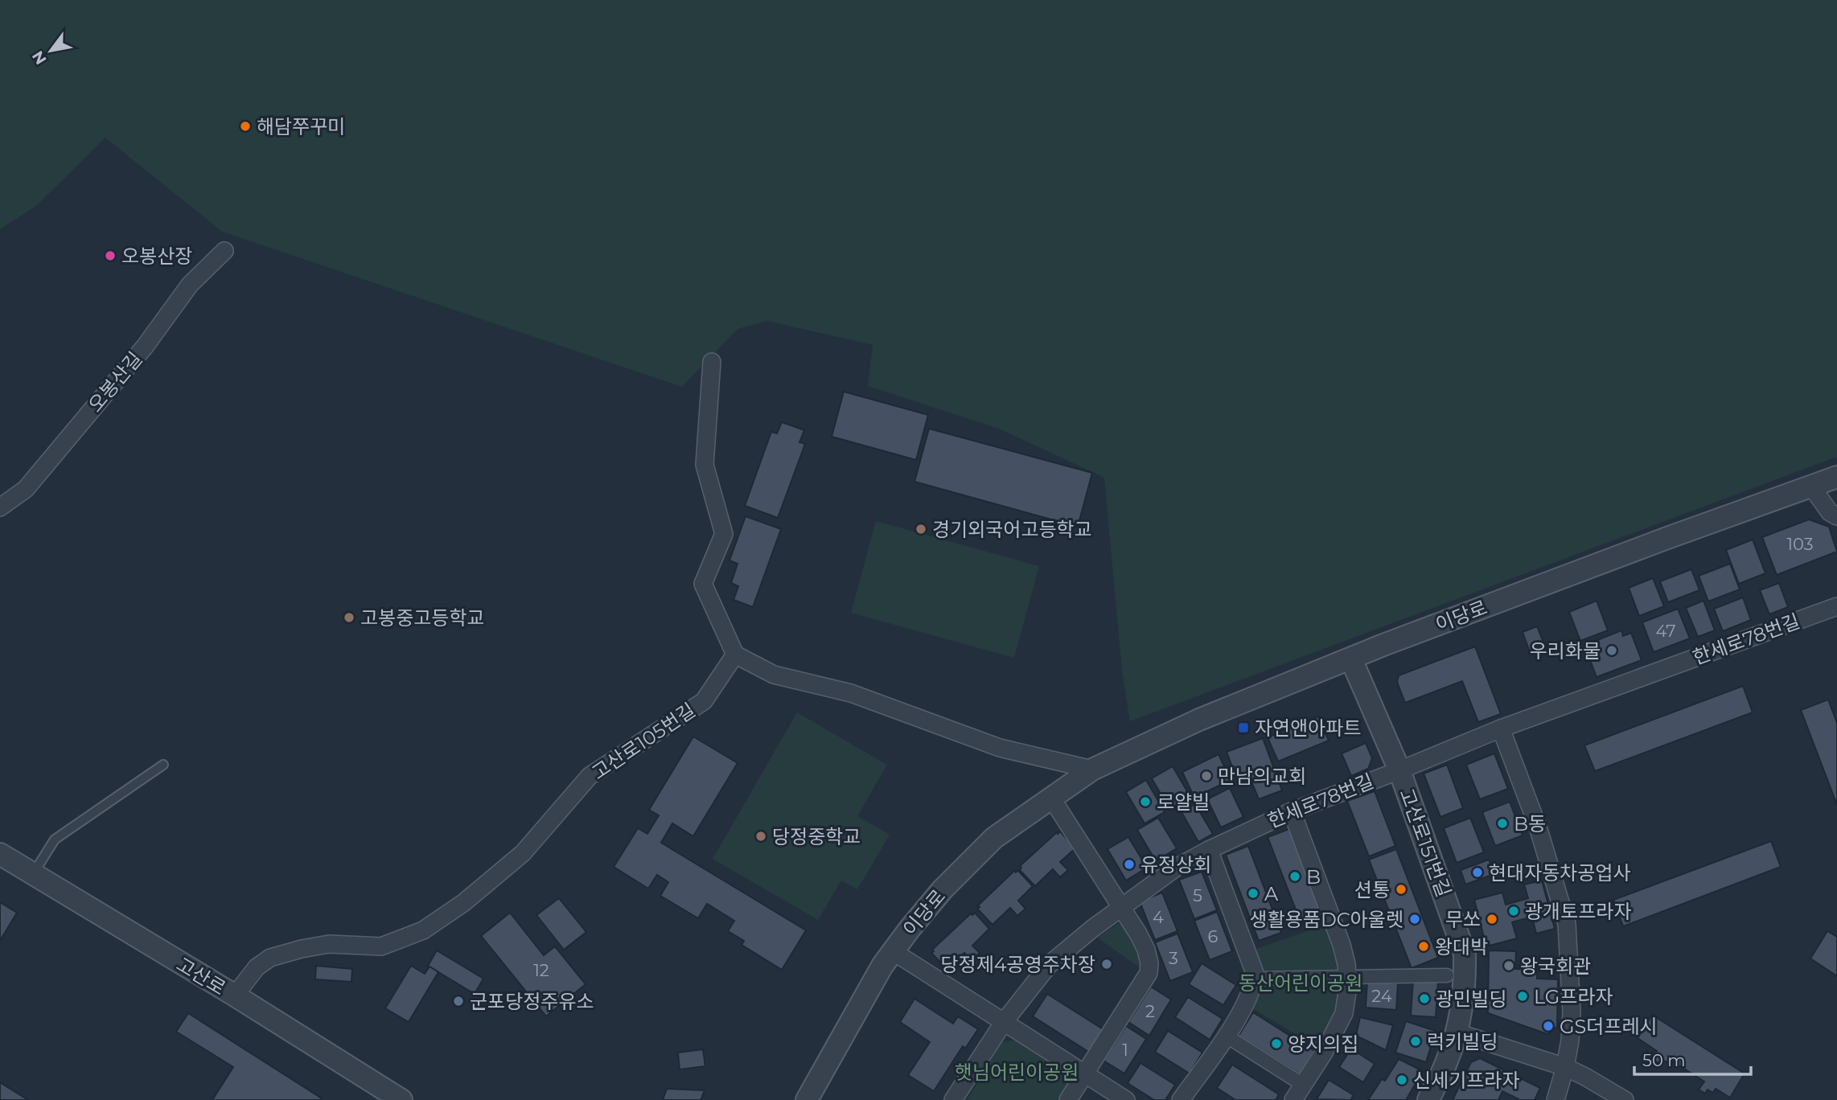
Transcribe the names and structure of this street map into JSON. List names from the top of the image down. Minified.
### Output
{"streets":{"street":["오봉산길","이당로","한세로78번길","고산로105번길","고산로151번길","고산로"]},"crossings":[["이당로","고산로151번길"],["한세로78번길","고산로151번길"],["고산로105번길","고산로"]],"parks":["동산어린이공원","햇님어린이공원"],"places":{"other":["해담쭈꾸미","오봉산장","경기외국어고등학교","고봉중고등학교","우리화물","만남의교회","로얄빌","B동","당정중학교","유정상회","현대자동차공업사","B","션통","A","광개토프라자","생활용품DC아울렛","무쏘","왕대박","당정제4공영주차장","왕국회관","LG프라자","광민빌딩","군포당정주유소","GS더프레시","럭키빌딩","양지의집","신세기프라자"],"transit":["자연앤아파트"]},"house_numbers":["103","47","5","4","6","3","12","24","2","1"],"scale_bar":"50 m","north":"bottom left"}
